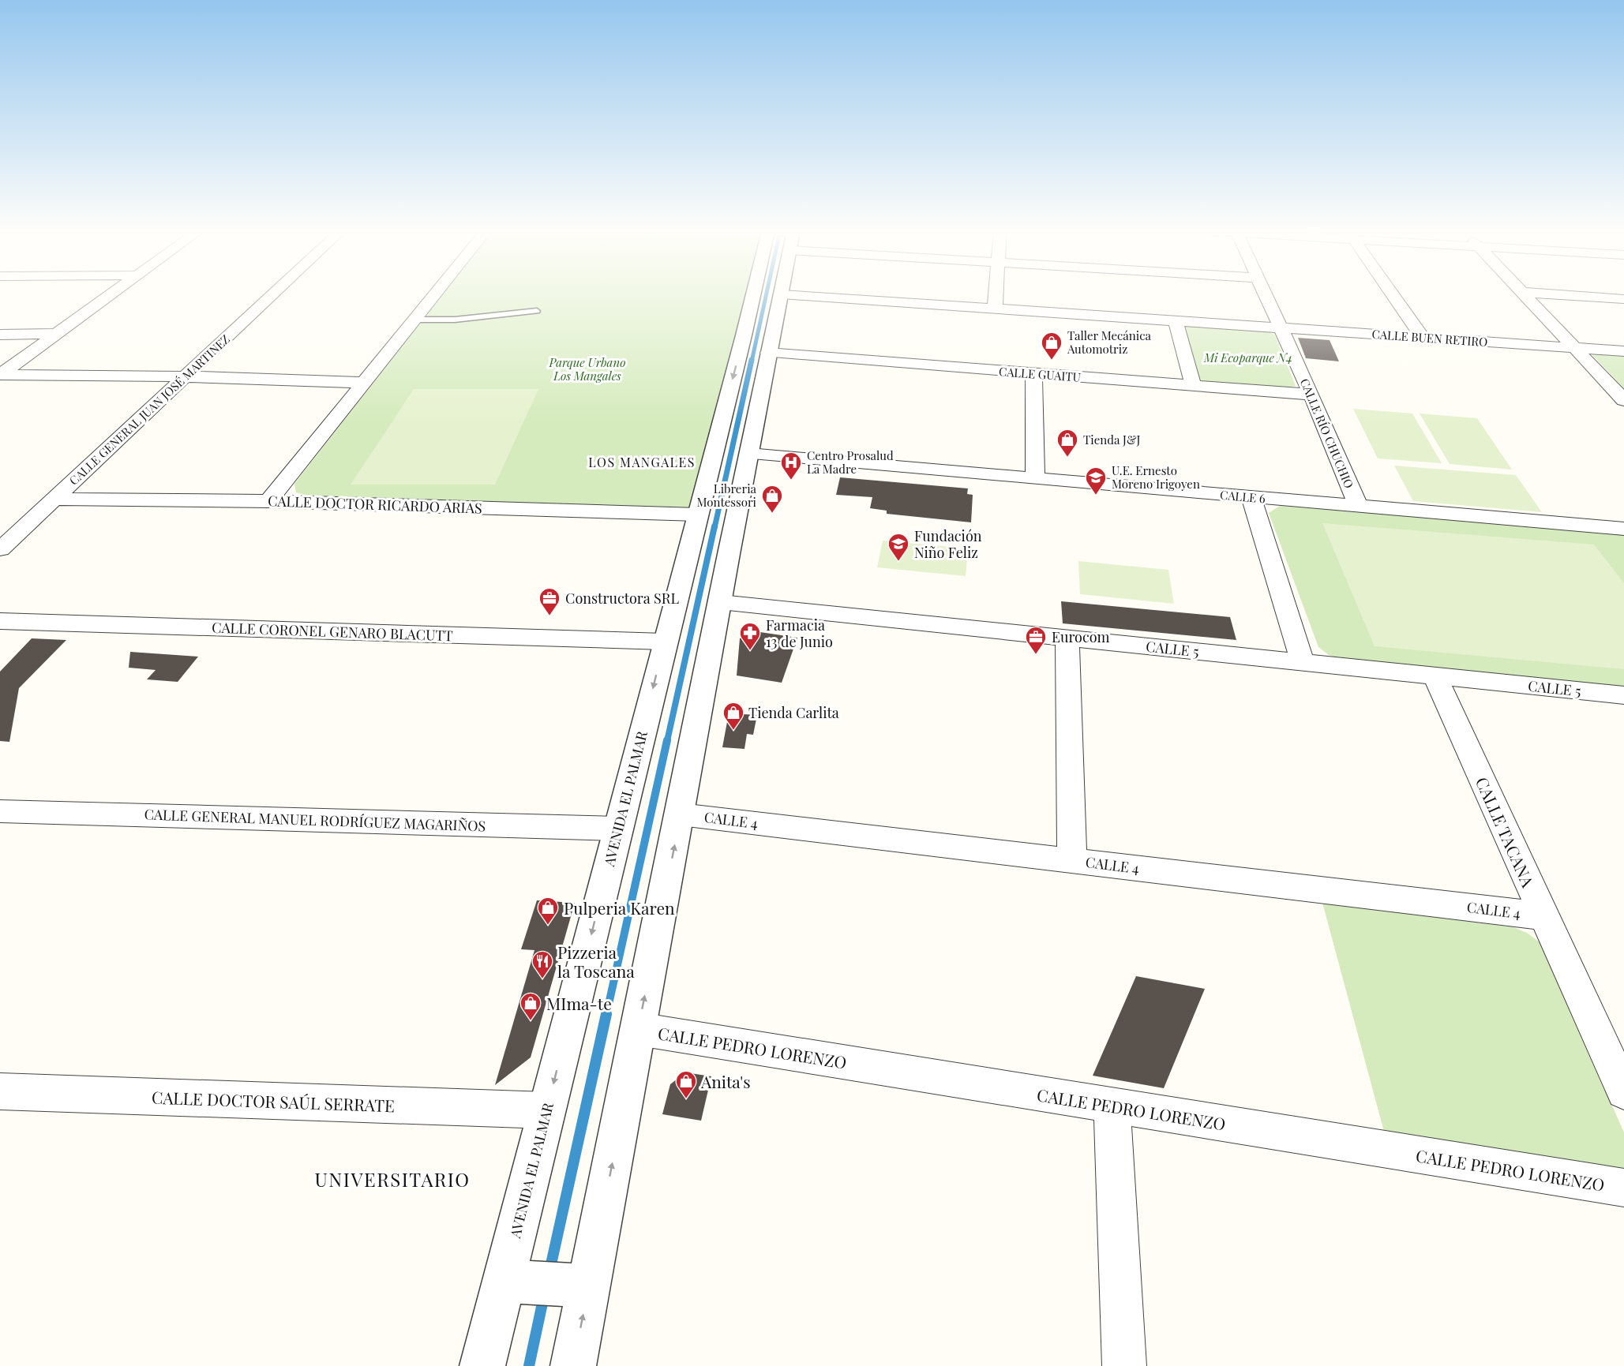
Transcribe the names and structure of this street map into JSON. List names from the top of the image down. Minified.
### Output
{"streets":{"street":["CALLE BUEN RETIRO","CALLE GUAITU","CALLE GENERAL JUAN JOSÉ MARTINEZ","CALLE RÍO CHUCHIO","CALLE 6","CALLE DOCTOR RICARDO ARIAS","CALLE CORONEL GENARO BLACUTT","CALLE 5","AVENIDA EL PALMAR","CALLE GENERAL MANUEL RODRÍGUEZ MAGARIÑOS","CALLE 4","CALLE TACANA","CALLE PEDRO LORENZO","CALLE DOCTOR SAÚL SERRATE"]},"crossings":[["CALLE BUEN RETIRO","CALLE RÍO CHUCHIO"],["CALLE GUAITU","CALLE RÍO CHUCHIO"],["CALLE GUAITU","AVENIDA EL PALMAR"],["CALLE GENERAL JUAN JOSÉ MARTINEZ","CALLE DOCTOR RICARDO ARIAS"],["CALLE RÍO CHUCHIO","CALLE 6"],["CALLE 6","AVENIDA EL PALMAR"],["CALLE DOCTOR RICARDO ARIAS","AVENIDA EL PALMAR"],["CALLE CORONEL GENARO BLACUTT","AVENIDA EL PALMAR"],["CALLE 5","AVENIDA EL PALMAR"],["CALLE 5","CALLE TACANA"],["AVENIDA EL PALMAR","CALLE GENERAL MANUEL RODRÍGUEZ MAGARIÑOS"],["AVENIDA EL PALMAR","CALLE 4"],["AVENIDA EL PALMAR","CALLE PEDRO LORENZO"],["AVENIDA EL PALMAR","CALLE DOCTOR SAÚL SERRATE"],["CALLE 4","CALLE TACANA"]],"districts":["LOS MANGALES","UNIVERSITARIO"],"parks":["Mi Ecoparque N4","Parque Urbano Los Mangales"],"places":{"shop":["Taller Mecánica Automotriz","Tienda J&J","Libreria Montessori","Tienda Carlita","Pulperia Karen","MIma-te","Anita's"],"hospital":["Centro Prosalud La Madre"],"school or university":["U.E. Ernesto Moreno Irigoyen","Fundación Niño Feliz"],"office":["Constructora SRL","Eurocom"],"pharmacy":["Farmacia 13 de Junio"],"restaurant":["Pizzeria la Toscana"]}}
